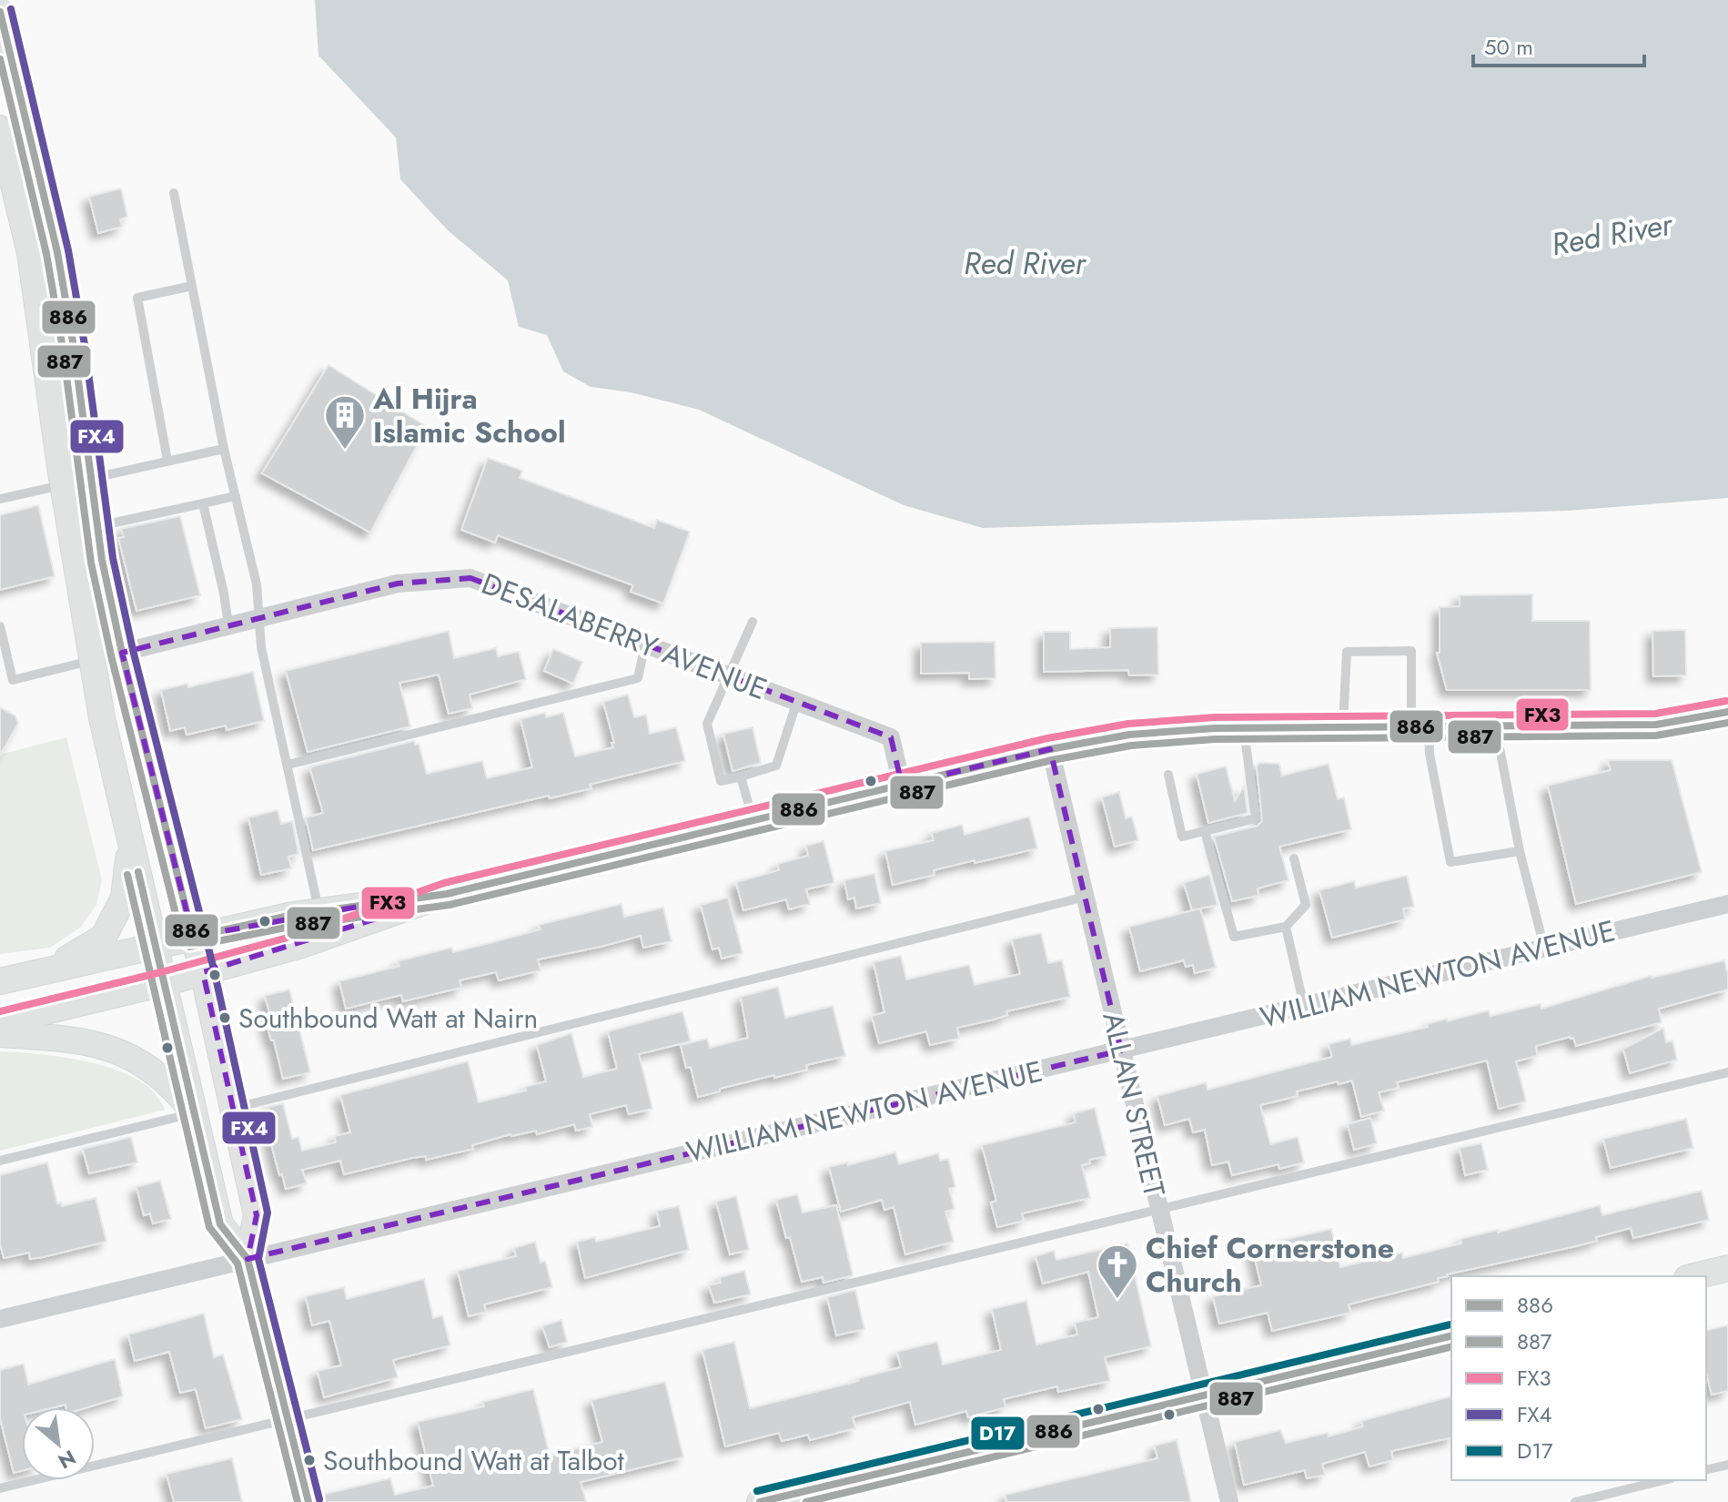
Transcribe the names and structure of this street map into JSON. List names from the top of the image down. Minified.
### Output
{"streets":{"street":["DESALABERRY AVENUE","WILLIAM NEWTON AVENUE","ALLAN STREET"]},"crossings":[["WILLIAM NEWTON AVENUE","ALLAN STREET"]],"water":["Red River"],"places":{"building":["Al Hijra Islamic School"],"other":["Southbound Watt at Nairn","Southbound Watt at Talbot"],"church":["Chief Cornerstone Church"]},"lines":["transit line FX4","transit line 886","transit line 887","transit line FX3","transit line D17"],"legend":["886","887","FX3","FX4","D17"],"scale_bar":"50 m","north":"bottom right"}
